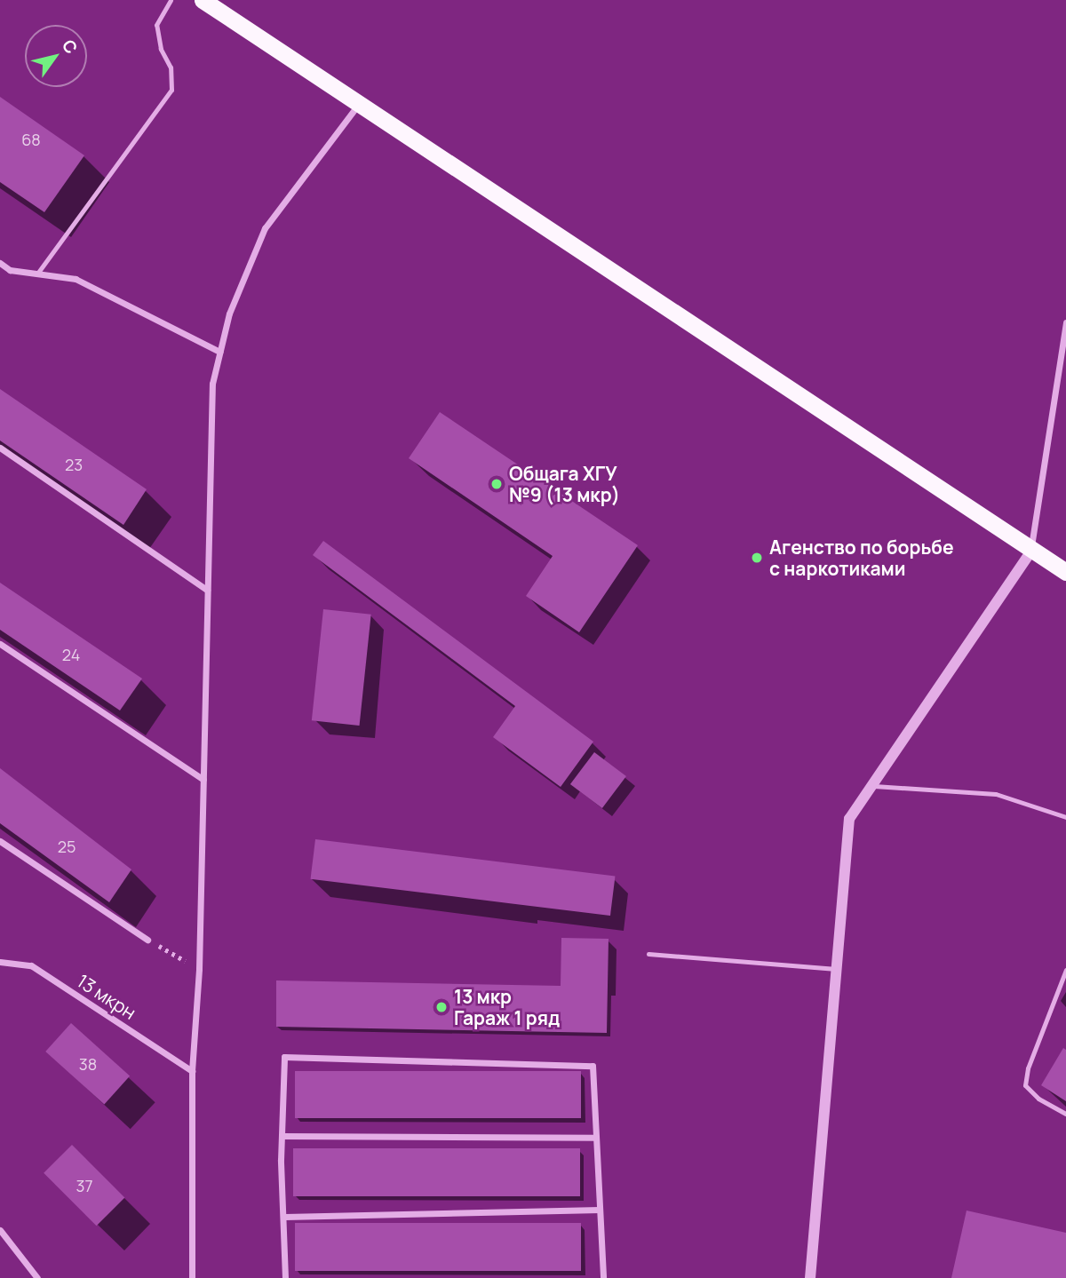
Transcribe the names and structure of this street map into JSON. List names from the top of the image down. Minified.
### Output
{"streets":{"street":["13 мкрн"]},"places":["Общага ХГУ №9 (13 мкр)","Агенство по борьбе с наркотиками","13 мкр Гараж 1 ряд"],"house_numbers":["68","23","24","25","38","37"],"north":"top right"}
